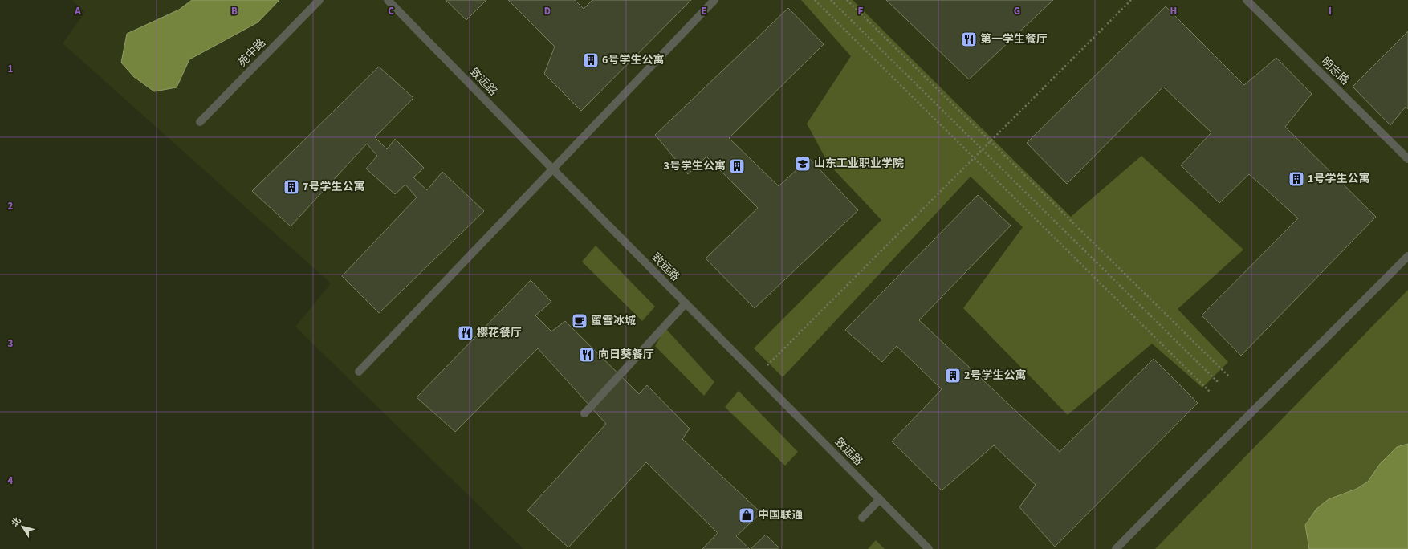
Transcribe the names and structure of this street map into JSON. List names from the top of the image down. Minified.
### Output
{"streets":{"lane":["苑中路","明志路","致远路"]},"places":{"restaurant":["第一学生餐厅","樱花餐厅","向日葵餐厅"],"building":["6号学生公寓","3号学生公寓","1号学生公寓","7号学生公寓","2号学生公寓"],"school or university":["山东工业职业学院"],"cafe":["蜜雪冰城"],"shop":["中国联通"]},"north":"top left","grid":{"columns":["A","B","C","D","E","F","G","H","I"],"rows":["1","2","3","4"]}}
